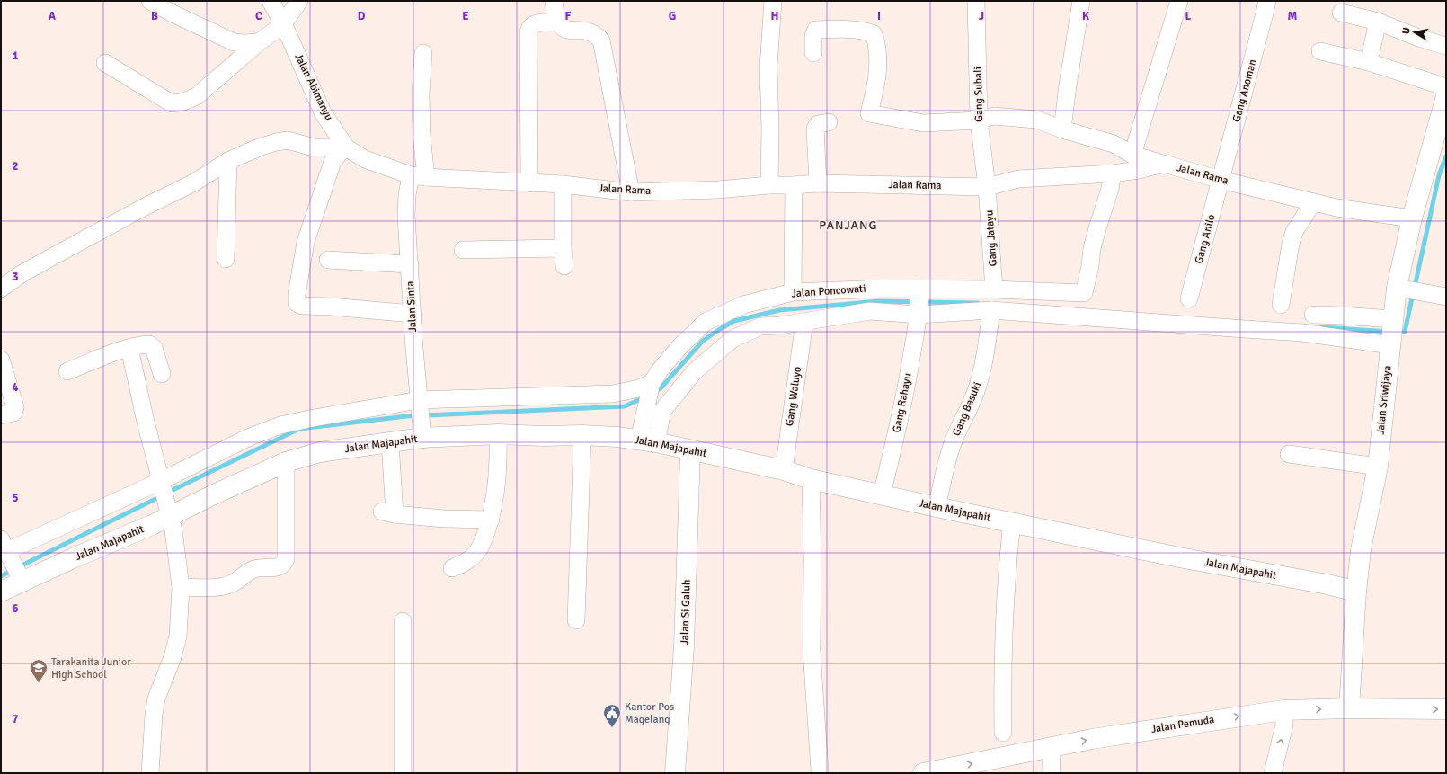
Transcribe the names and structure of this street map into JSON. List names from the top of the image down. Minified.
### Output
{"streets":{"street":["Jalan Abimanyu","Gang Anoman","Gang Subali","Jalan Rama","Gang Jatayu","Gang Anilo","Jalan Poncowati","Jalan Sinta","Gang Waluyo","Jalan Sriwijaya","Gang Rahayu","Gang Basuki","Jalan Majapahit","Jalan Si Galuh","Jalan Pemuda"]},"crossings":[["Jalan Abimanyu","Jalan Rama"],["Jalan Abimanyu","Jalan Sinta"],["Gang Anoman","Jalan Rama"],["Gang Anoman","Gang Anilo"],["Gang Subali","Jalan Rama"],["Gang Subali","Gang Jatayu"],["Jalan Rama","Gang Jatayu"],["Jalan Rama","Gang Anilo"],["Jalan Rama","Jalan Poncowati"],["Jalan Rama","Jalan Sinta"],["Jalan Rama","Jalan Sriwijaya"],["Gang Jatayu","Jalan Poncowati"],["Jalan Poncowati","Gang Rahayu"],["Jalan Sinta","Jalan Majapahit"],["Gang Waluyo","Jalan Majapahit"],["Jalan Sriwijaya","Jalan Majapahit"],["Jalan Sriwijaya","Jalan Pemuda"],["Gang Rahayu","Jalan Majapahit"],["Gang Basuki","Jalan Majapahit"],["Jalan Majapahit","Jalan Si Galuh"]],"one_way":["Jalan Pemuda"],"districts":["PANJANG"],"places":{"school or university":["Tarakanita Junior High School"],"public building":["Kantor Pos Magelang"]},"north":"left","grid":{"columns":["A","B","C","D","E","F","G","H","I","J","K","L","M"],"rows":["1","2","3","4","5","6","7"]}}
